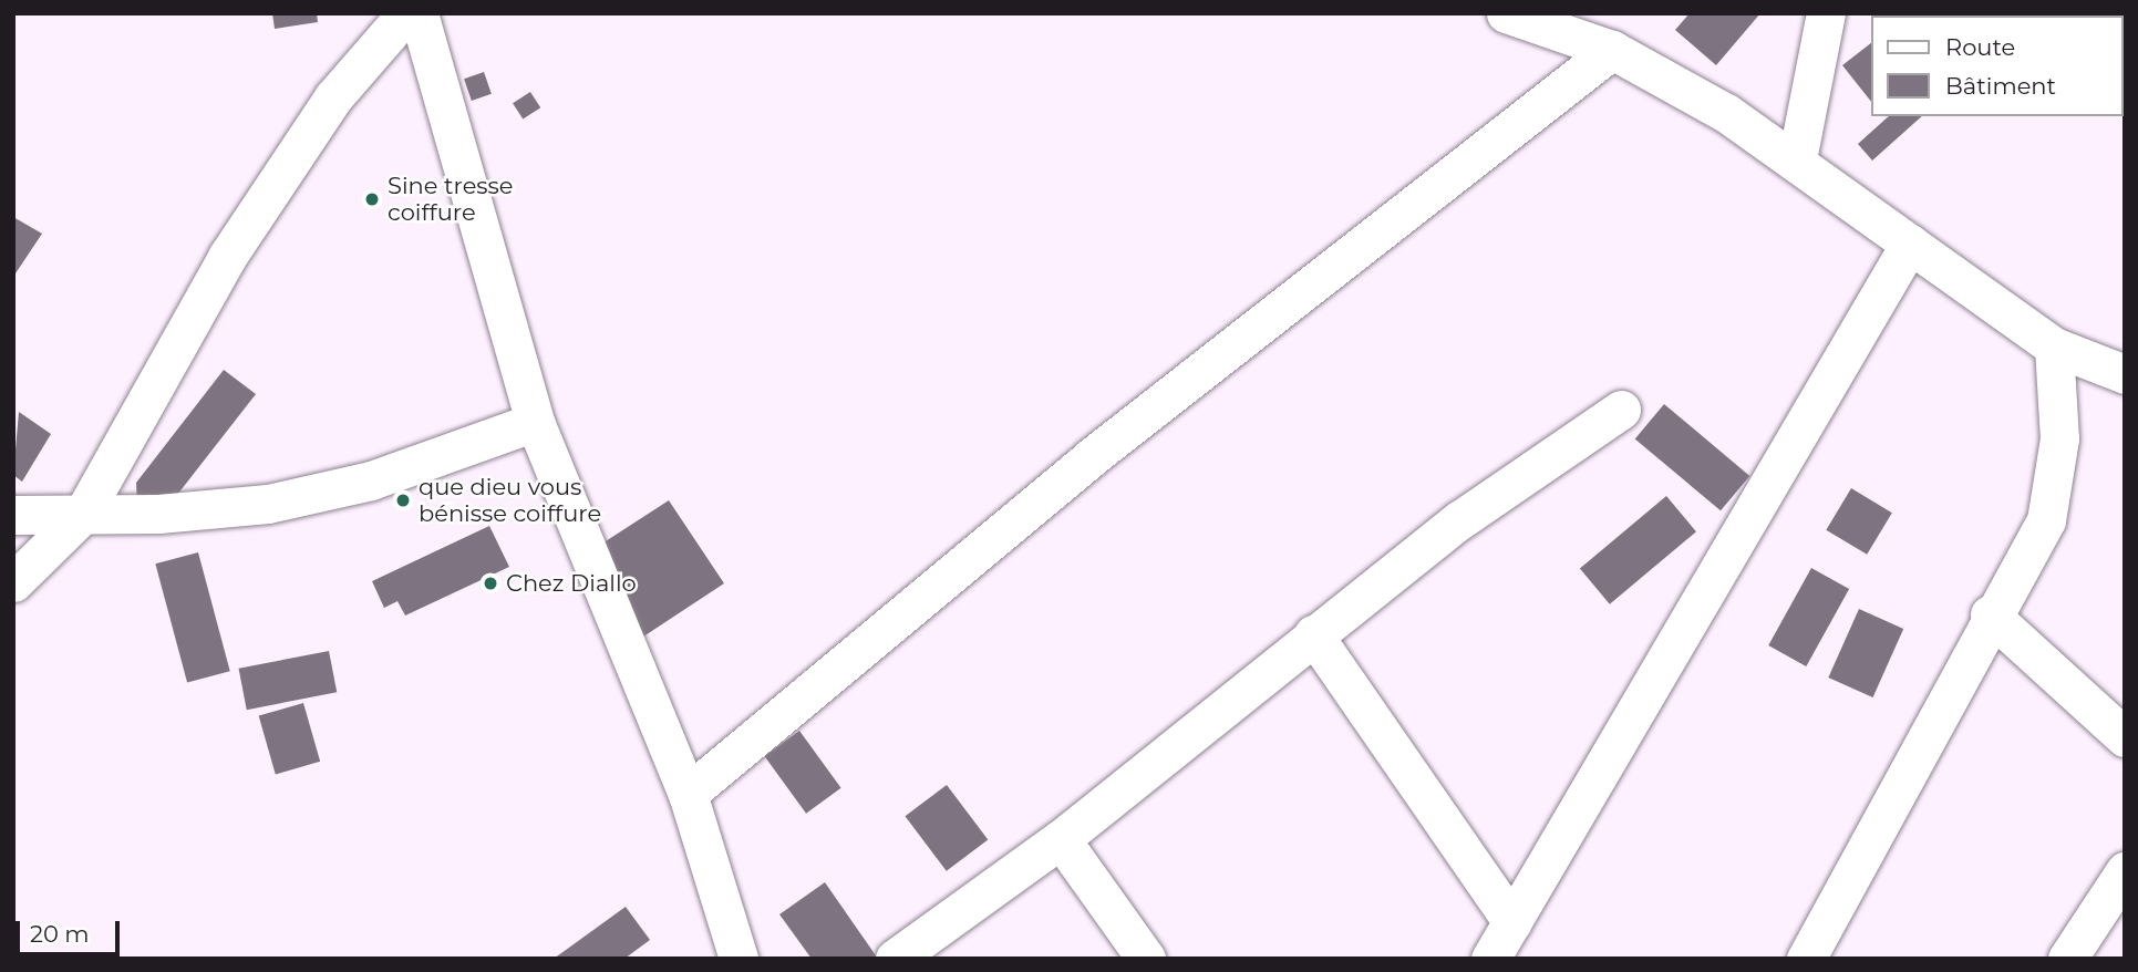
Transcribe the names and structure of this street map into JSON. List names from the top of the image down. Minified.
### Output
{"places":["Sine tresse coiffure","que dieu vous bénisse coiffure","Chez Diallo"],"legend":["Route","Bâtiment"],"scale_bar":"20 m"}
